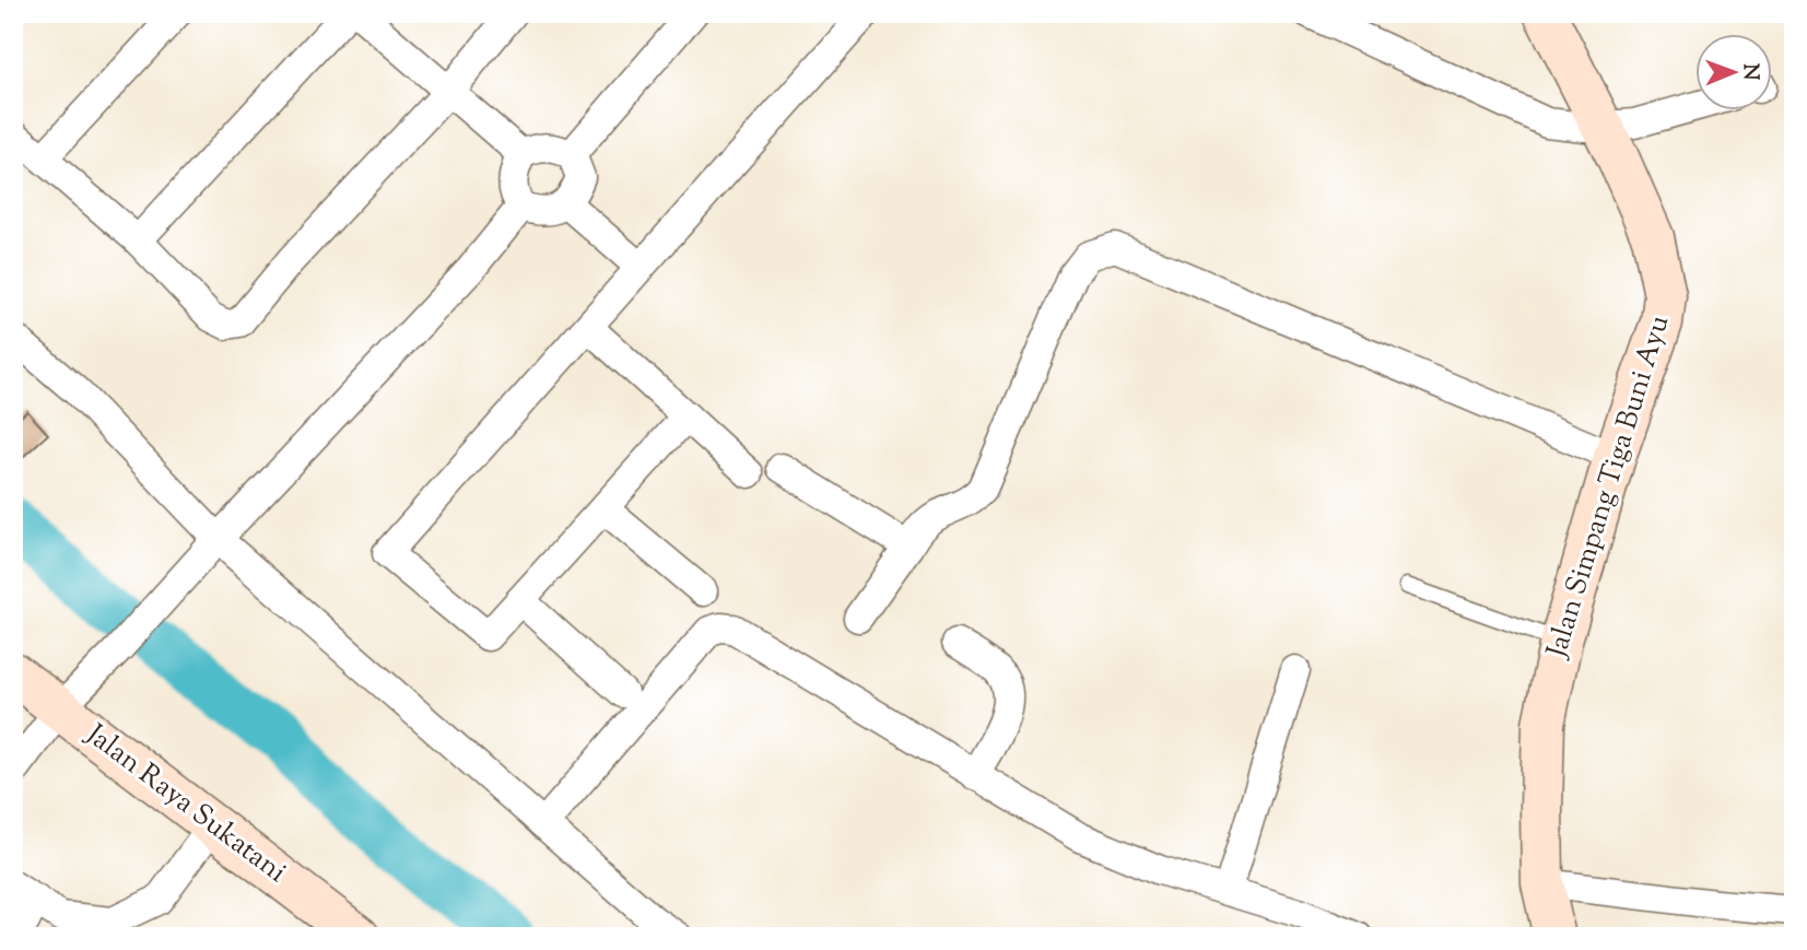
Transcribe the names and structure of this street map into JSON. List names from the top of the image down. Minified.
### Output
{"streets":{"main road":["Jalan Simpang Tiga Buni Ayu","Jalan Raya Sukatani"]},"north":"right"}
